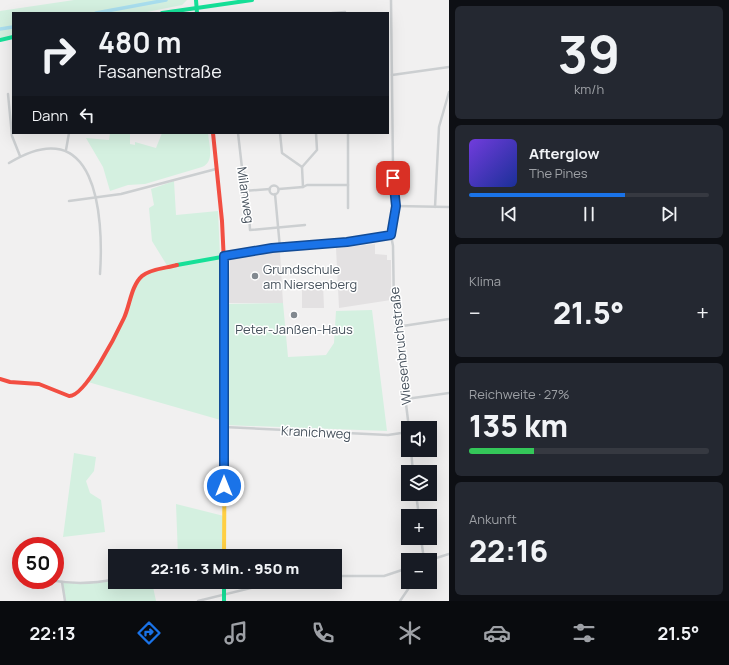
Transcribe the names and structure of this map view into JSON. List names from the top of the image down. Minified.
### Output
{"streets":{"street":["Milanweg","Wiesenbruchstraße","Kranichweg"]},"places":["Grundschule am Niersenberg","Peter-Janßen-Haus"],"page":{"tile":[["39","km/h"],"Klima",["Reichweite · 27%","135 km"],["Ankunft","22:16"]],"turn":["480 m","Fasanenstraße"],"then":"Dann","song":["Afterglow","The Pines"],"heat":["−","21.5°","+"],"map_buttons":["+","−"],"limit":"50","trip":"22:16 · 3 Min. · 950 m","tabs":["22:13","21.5°"]}}
